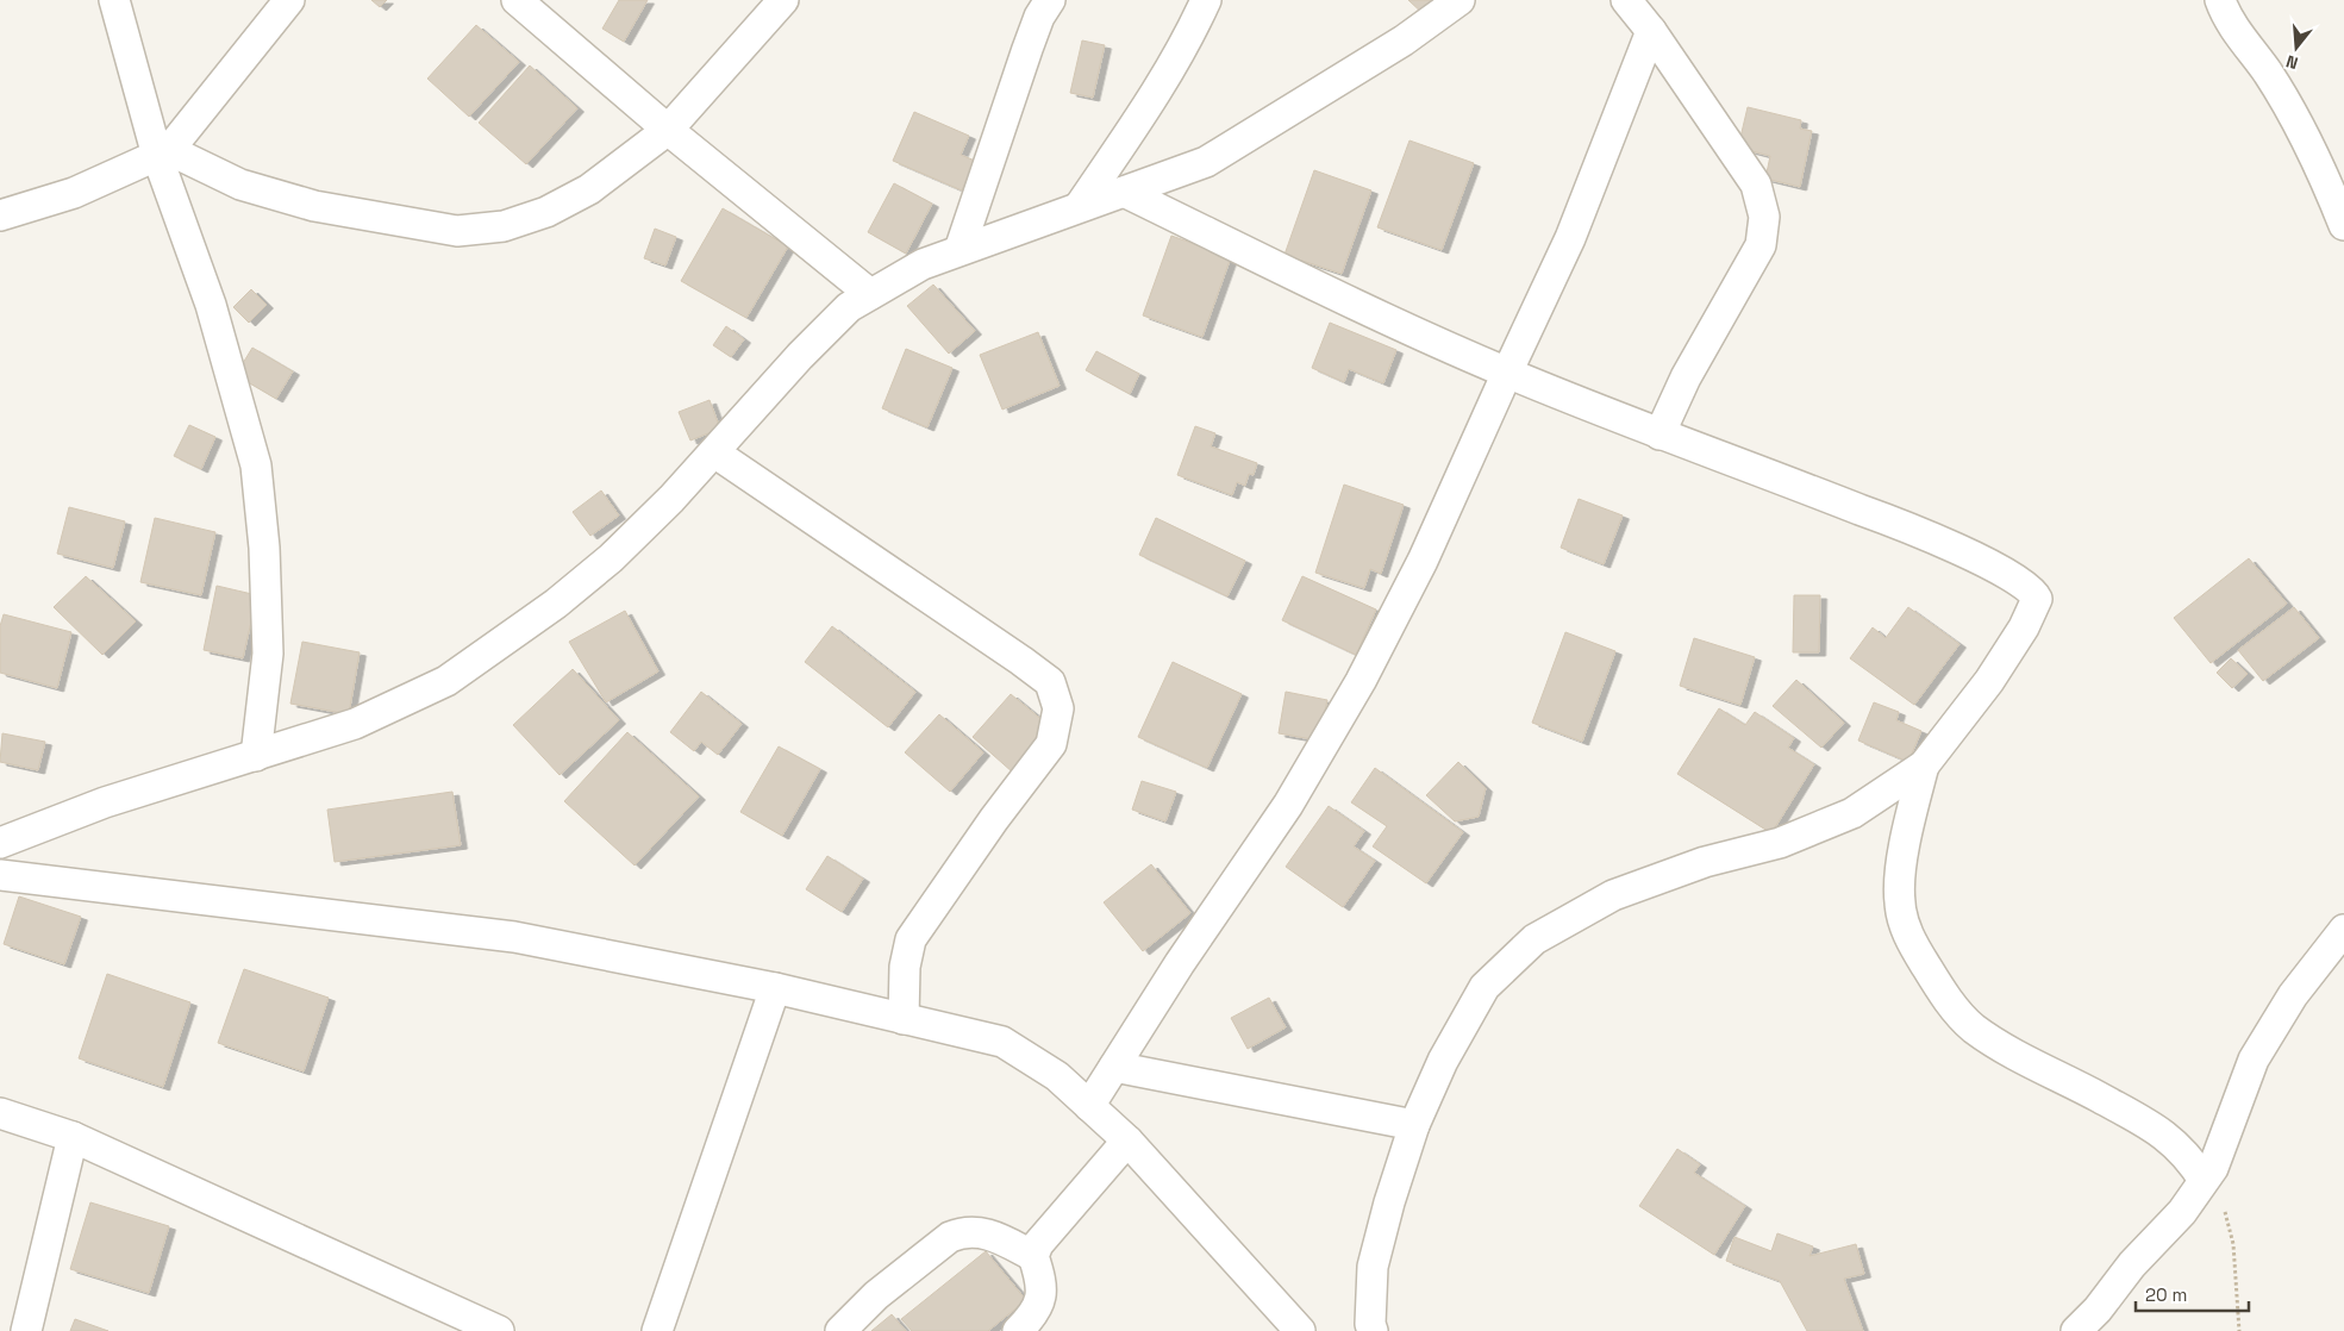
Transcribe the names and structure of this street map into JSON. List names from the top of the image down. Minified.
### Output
{"scale_bar":"20 m","north":"bottom"}
